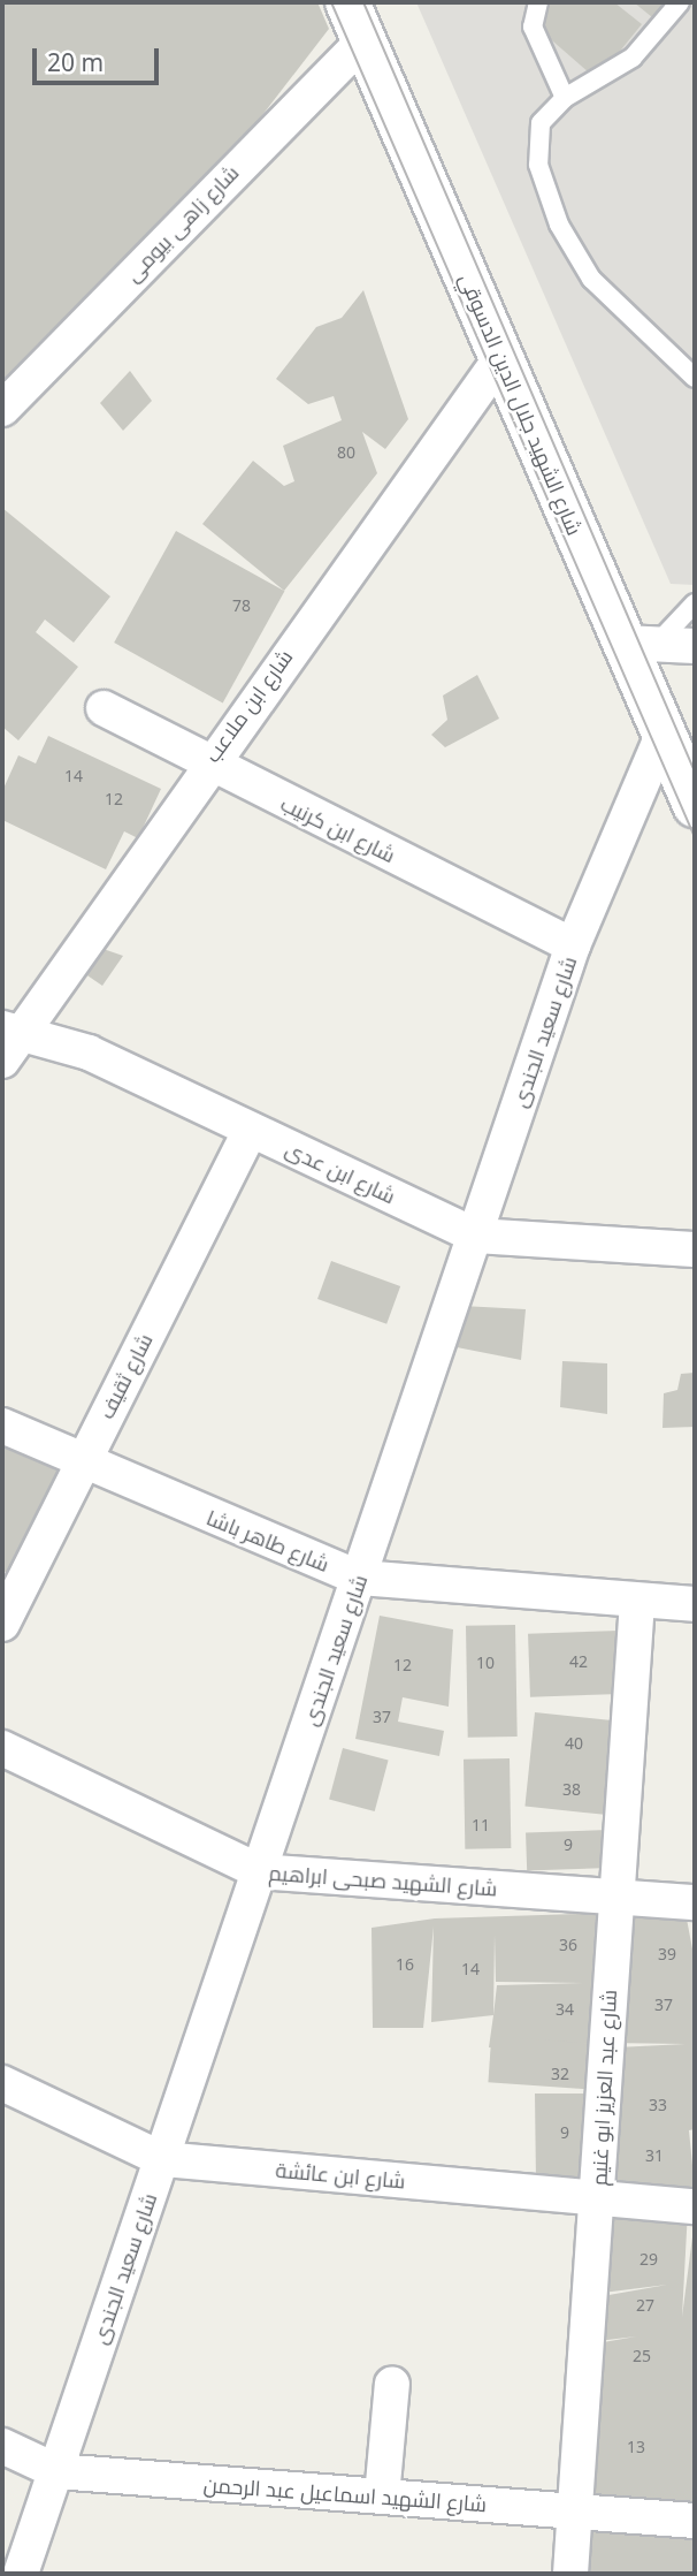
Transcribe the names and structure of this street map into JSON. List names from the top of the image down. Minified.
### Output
{"streets":{"main road":["شارع الشهيد جلال الدين الدسوقي"],"street":["شارع زاهى بيومى","شارع ابن ملاعب","شارع ابن كرنيب","شارع سعيد الجندى","شارع ابن عدى","شارع ثقيف","شارع طاهر باشا","شارع الشهيد صبحى ابراهيم","شارع عبد العزيز ابو غنيم","شارع ابن عائشة","شارع الشهيد اسماعيل عبد الرحمن"]},"crossings":[["شارع زاهى بيومى","شارع الشهيد جلال الدين الدسوقي"],["شارع الشهيد جلال الدين الدسوقي","شارع ابن ملاعب"],["شارع الشهيد جلال الدين الدسوقي","شارع سعيد الجندى"],["شارع ابن ملاعب","شارع ابن كرنيب"],["شارع ابن ملاعب","شارع ابن عدى"],["شارع ابن كرنيب","شارع سعيد الجندى"],["شارع سعيد الجندى","شارع ابن عدى"],["شارع سعيد الجندى","شارع طاهر باشا"],["شارع سعيد الجندى","شارع الشهيد صبحى ابراهيم"],["شارع سعيد الجندى","شارع ابن عائشة"],["شارع سعيد الجندى","شارع الشهيد اسماعيل عبد الرحمن"],["شارع ابن عدى","شارع ثقيف"],["شارع ثقيف","شارع طاهر باشا"],["شارع طاهر باشا","شارع عبد العزيز ابو غنيم"],["شارع الشهيد صبحى ابراهيم","شارع عبد العزيز ابو غنيم"],["شارع عبد العزيز ابو غنيم","شارع ابن عائشة"],["شارع عبد العزيز ابو غنيم","شارع الشهيد اسماعيل عبد الرحمن"]],"house_numbers":["80","78","14","12","42","10","12","37","40","38","11","9","36","39","16","14","37","34","32","33","9","31","29","27","25","13"],"scale_bar":"20 m"}
